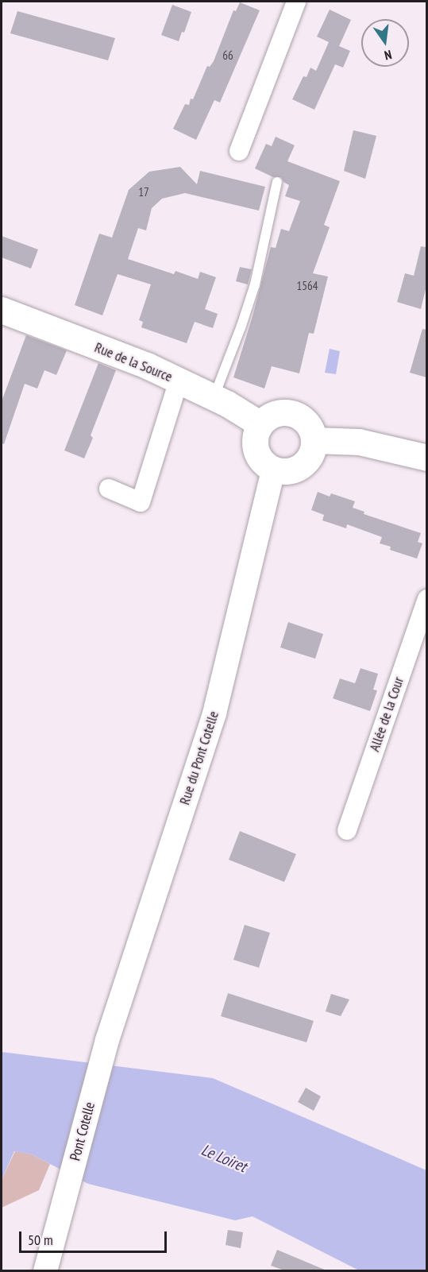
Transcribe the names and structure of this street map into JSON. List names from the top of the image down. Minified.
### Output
{"streets":{"main road":["Rue de la Source"],"street":["Allée de la Cour","Rue du Pont Cotelle","Pont Cotelle"]},"crossings":[["Rue de la Source","Rue du Pont Cotelle"],["Rue du Pont Cotelle","Pont Cotelle"]],"water":["Le Loiret"],"house_numbers":["66","17","1564"],"scale_bar":"50 m","north":"bottom"}
